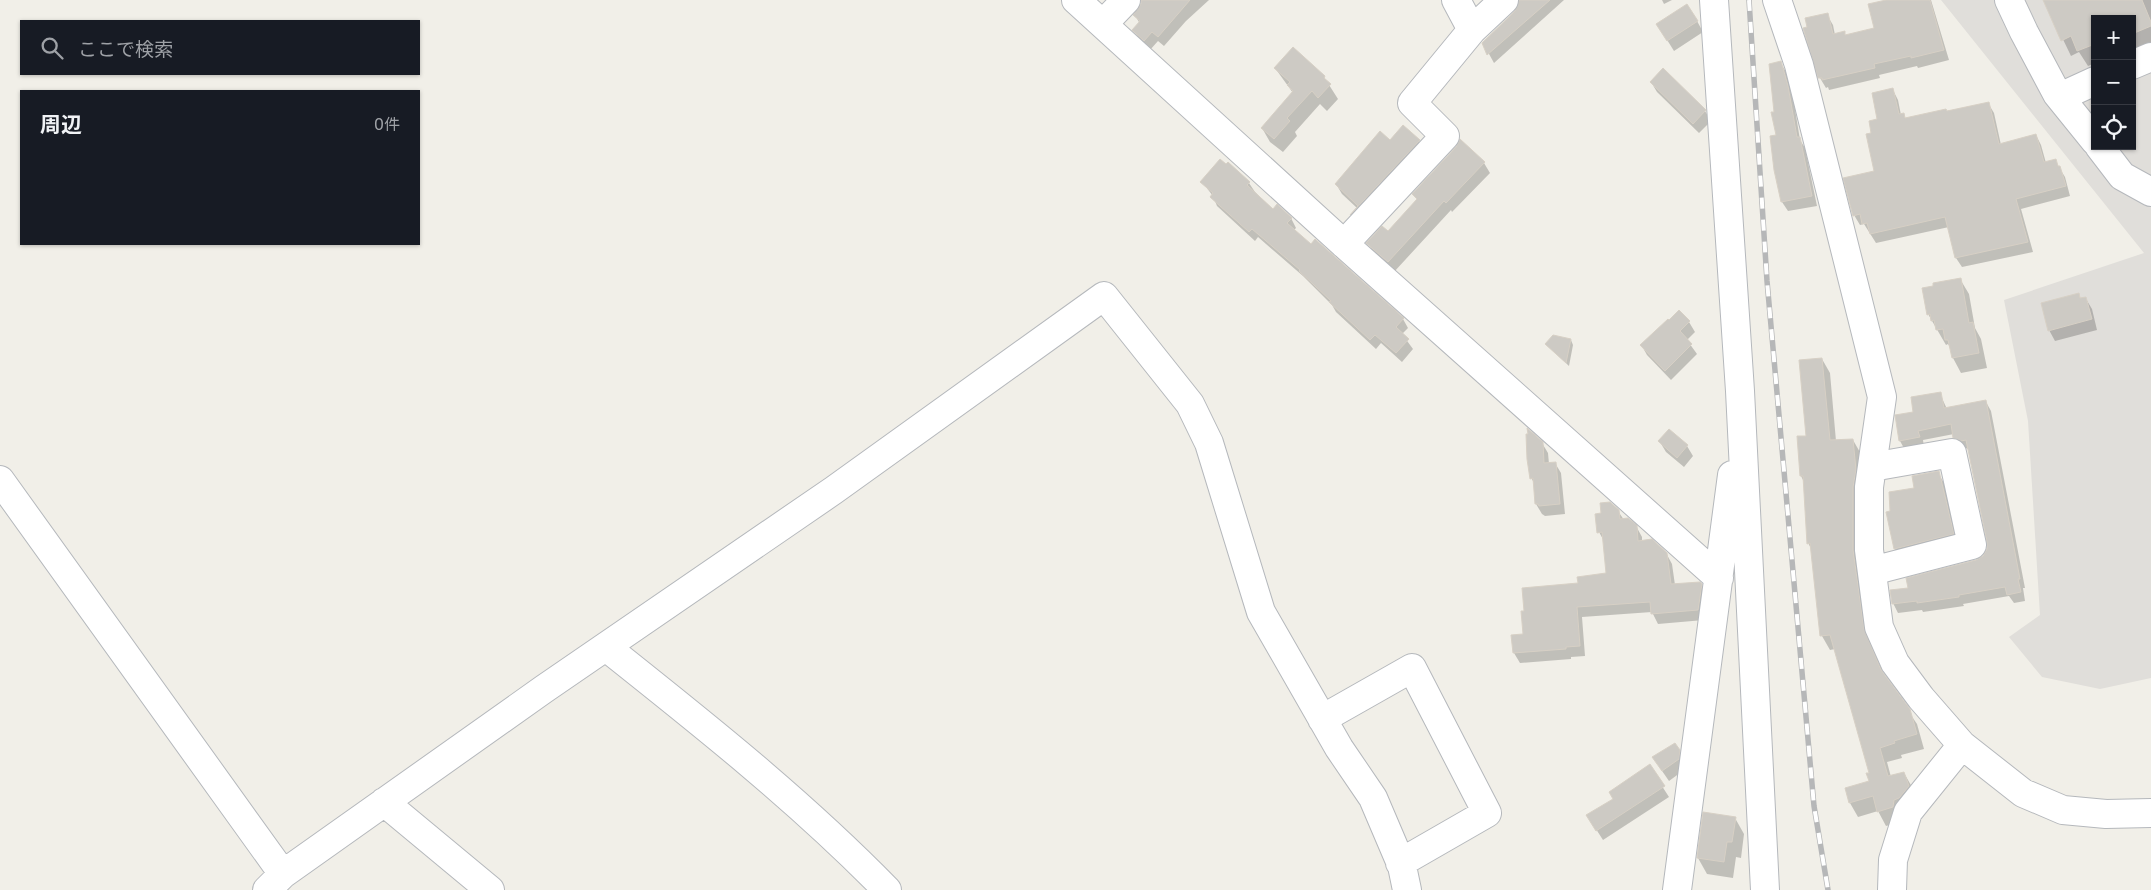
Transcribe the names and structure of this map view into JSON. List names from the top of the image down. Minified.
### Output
{"page":{"map_buttons":["+","−"],"search":"ここで検索","heading":["周辺","0件"]}}
